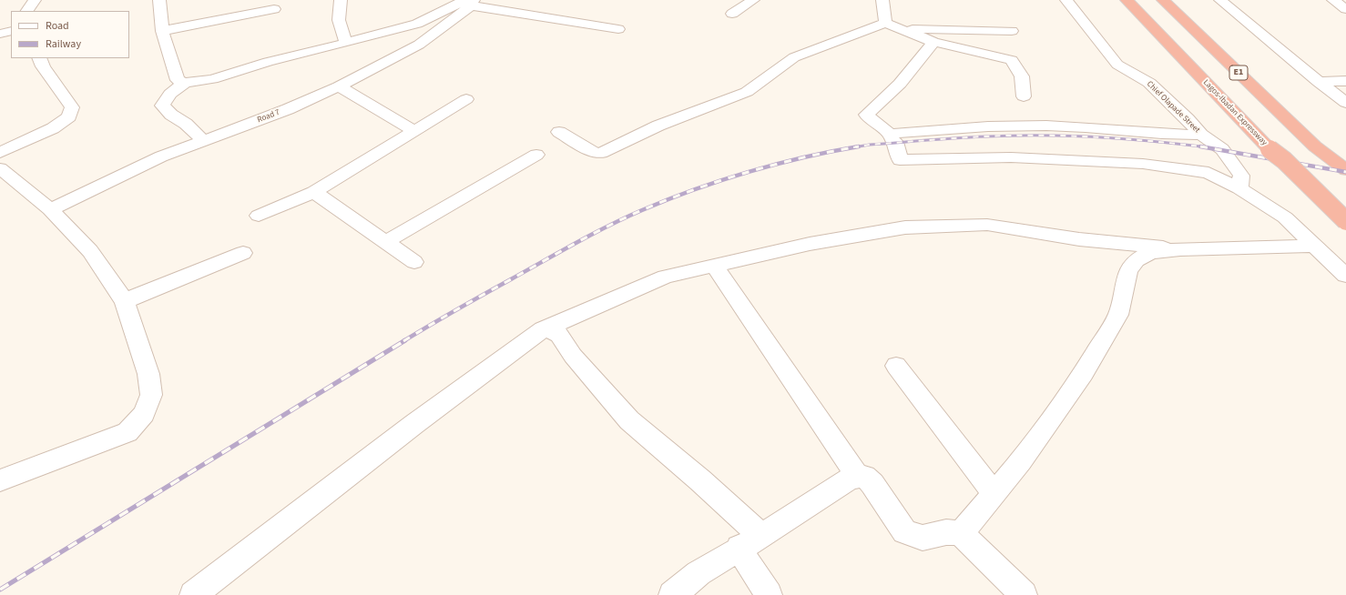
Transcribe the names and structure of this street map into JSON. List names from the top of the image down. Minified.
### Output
{"streets":{"highway":["E1","Lagos-Ibadan Expressway"],"street":["Chief Olapade Street","Road 7"]},"legend":["Road","Railway"]}
